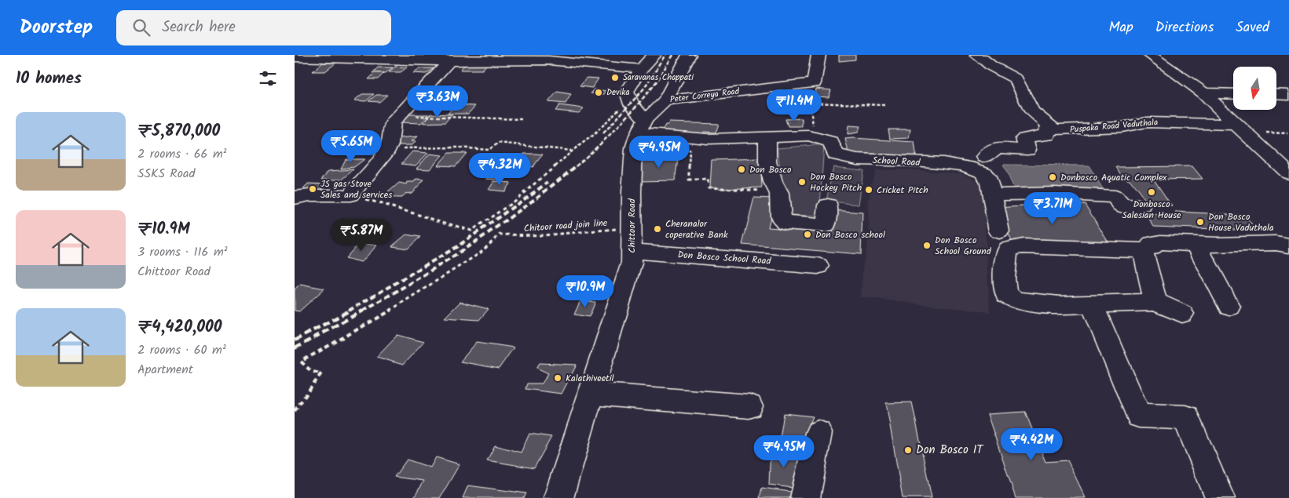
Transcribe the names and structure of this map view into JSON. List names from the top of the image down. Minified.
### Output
{"streets":{"street":["Peter Correya Road","Puspaka Road Vaduthala","School Road","Chittoor Road","Don Bosco School Road"],"path":["Chitoor road join line"]},"crossings":[["Peter Correya Road","School Road"],["Peter Correya Road","Chittoor Road"],["School Road","Chittoor Road"],["Chitoor road join line","Chittoor Road"],["Chittoor Road","Don Bosco School Road"]],"places":["Saravanas Chappati","Devika","Don Bosco","Donbosco Aquatic Complex","Don Bosco Hockey Pitch","JS gas Stove Sales and services","Cricket Pitch","Donbosco Salesian House","Don Bosco House Vaduthala","Cheranalor coperative Bank","Don Bosco school","Don Bosco School Ground","Kalathiveetil","Don Bosco IT"],"north":"bottom","page":{"header":"Doorstep","search":"Search here","nav":["Map","Directions","Saved"],"heading":"10 homes","price":["₹3.63M","₹11.4M","₹5.65M","₹4.95M","₹4.32M","₹3.71M","₹5.87M","₹10.9M","₹4.42M","₹4.95M"],"list":[{"name":"₹5,870,000","note":"2 rooms · 66 m² · SSKS Road"},{"name":"₹10.9M","note":"3 rooms · 116 m² · Chittoor Road"},{"name":"₹4,420,000","note":"2 rooms · 60 m² · Apartment"}]}}
